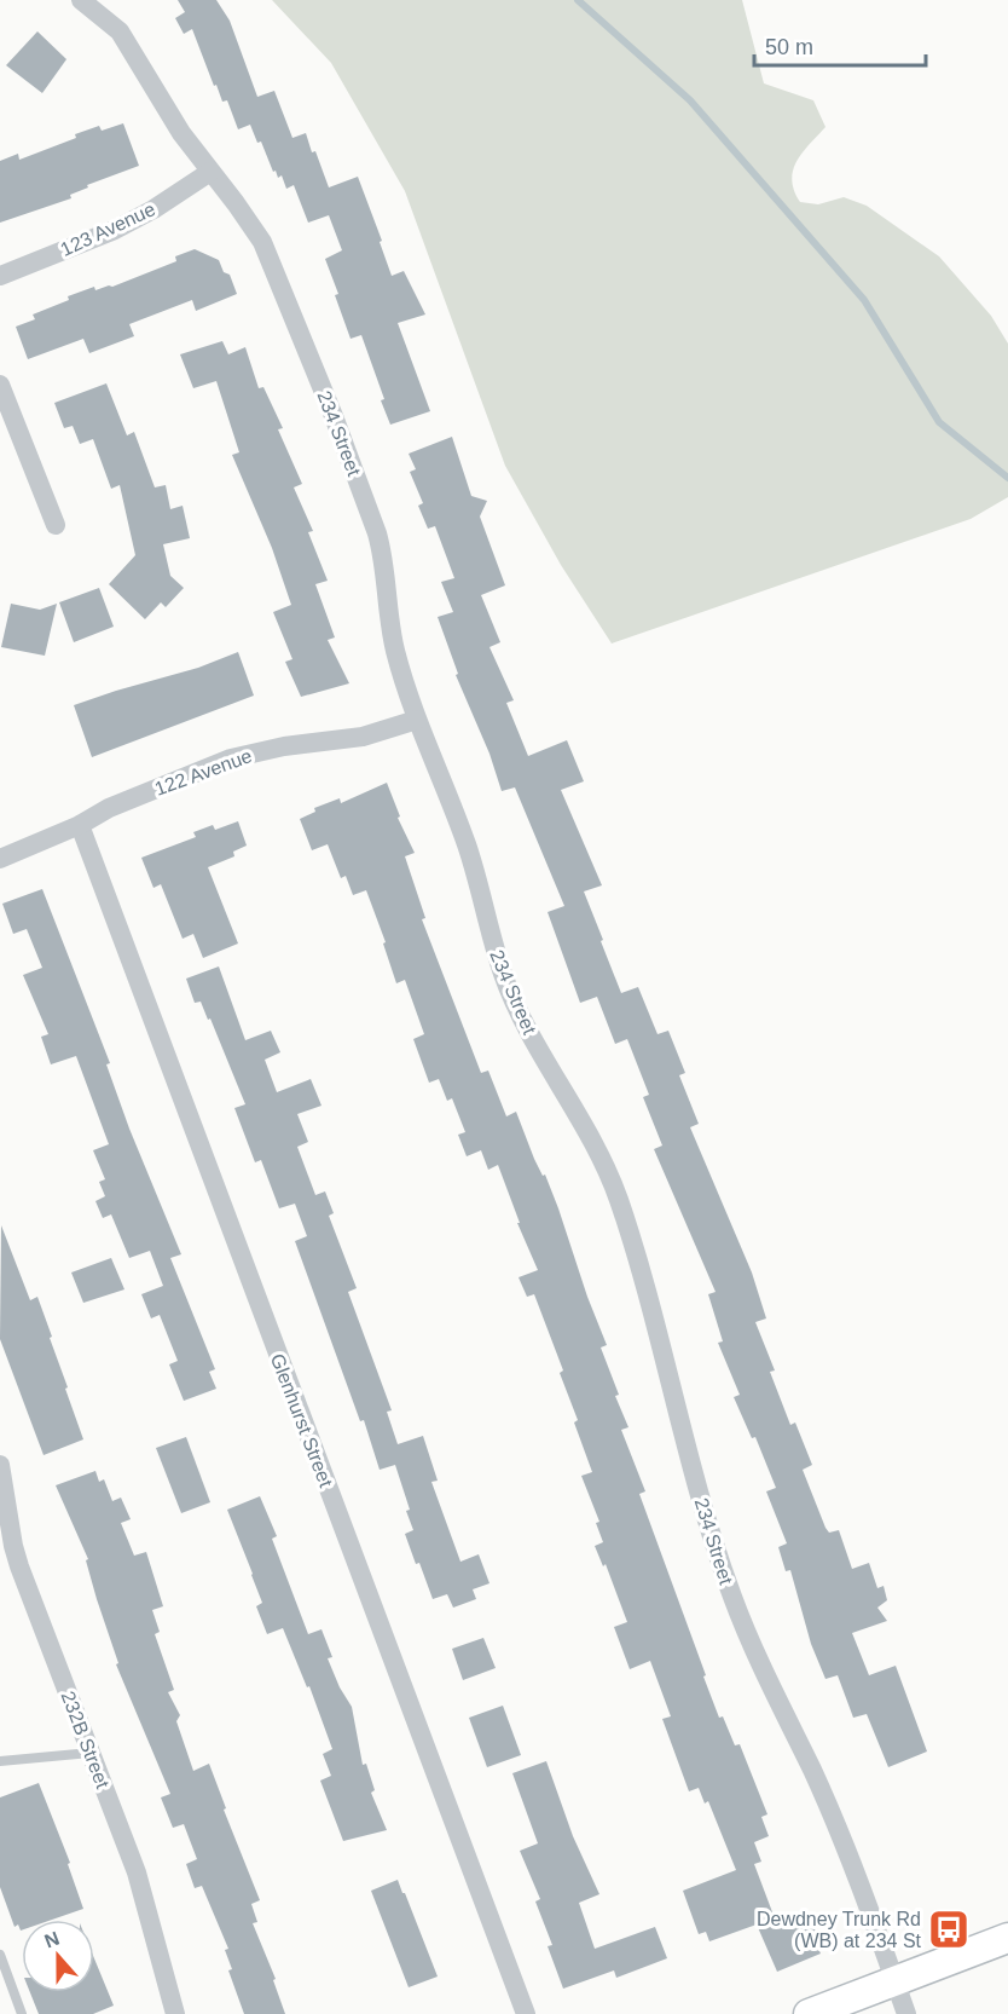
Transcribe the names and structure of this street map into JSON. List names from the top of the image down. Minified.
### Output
{"streets":{"street":["123 Avenue","234 Street","122 Avenue","Glenhurst Street","232B Street"]},"crossings":[["123 Avenue","234 Street"],["234 Street","122 Avenue"],["122 Avenue","Glenhurst Street"]],"places":{"bus stop":["Dewdney Trunk Rd (WB) at 234 St"]},"scale_bar":"50 m","north":"top"}
